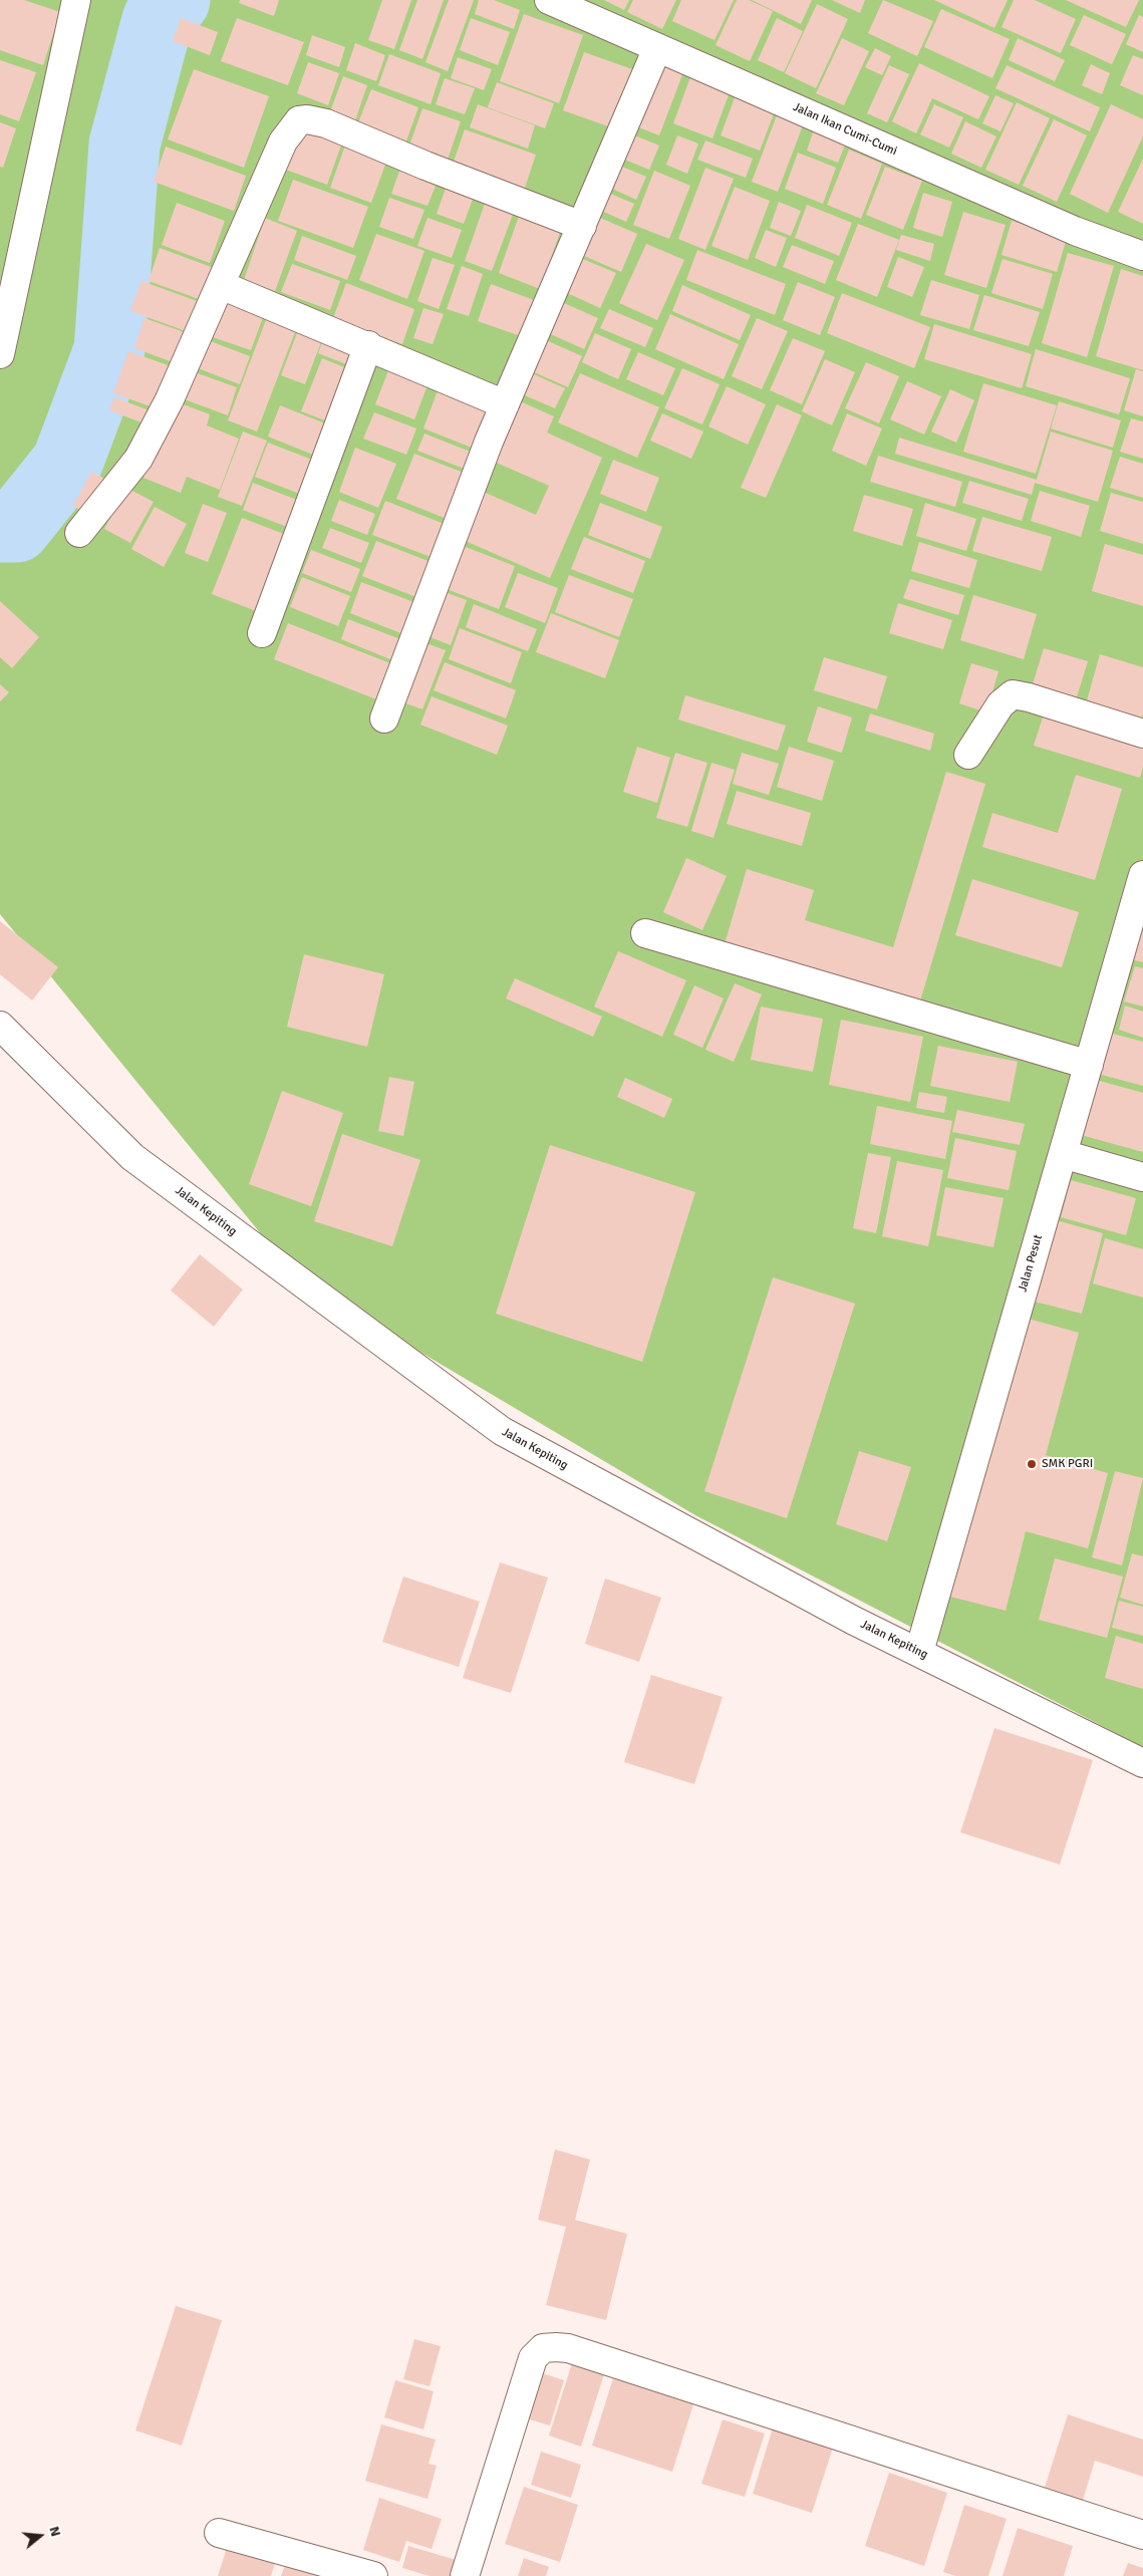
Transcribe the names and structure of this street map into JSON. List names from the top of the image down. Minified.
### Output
{"streets":{"street":["Jalan Ikan Cumi-Cumi","Jalan Kepiting","Jalan Pesut"]},"crossings":[["Jalan Kepiting","Jalan Pesut"]],"places":["SMK PGRI"],"north":"right"}
